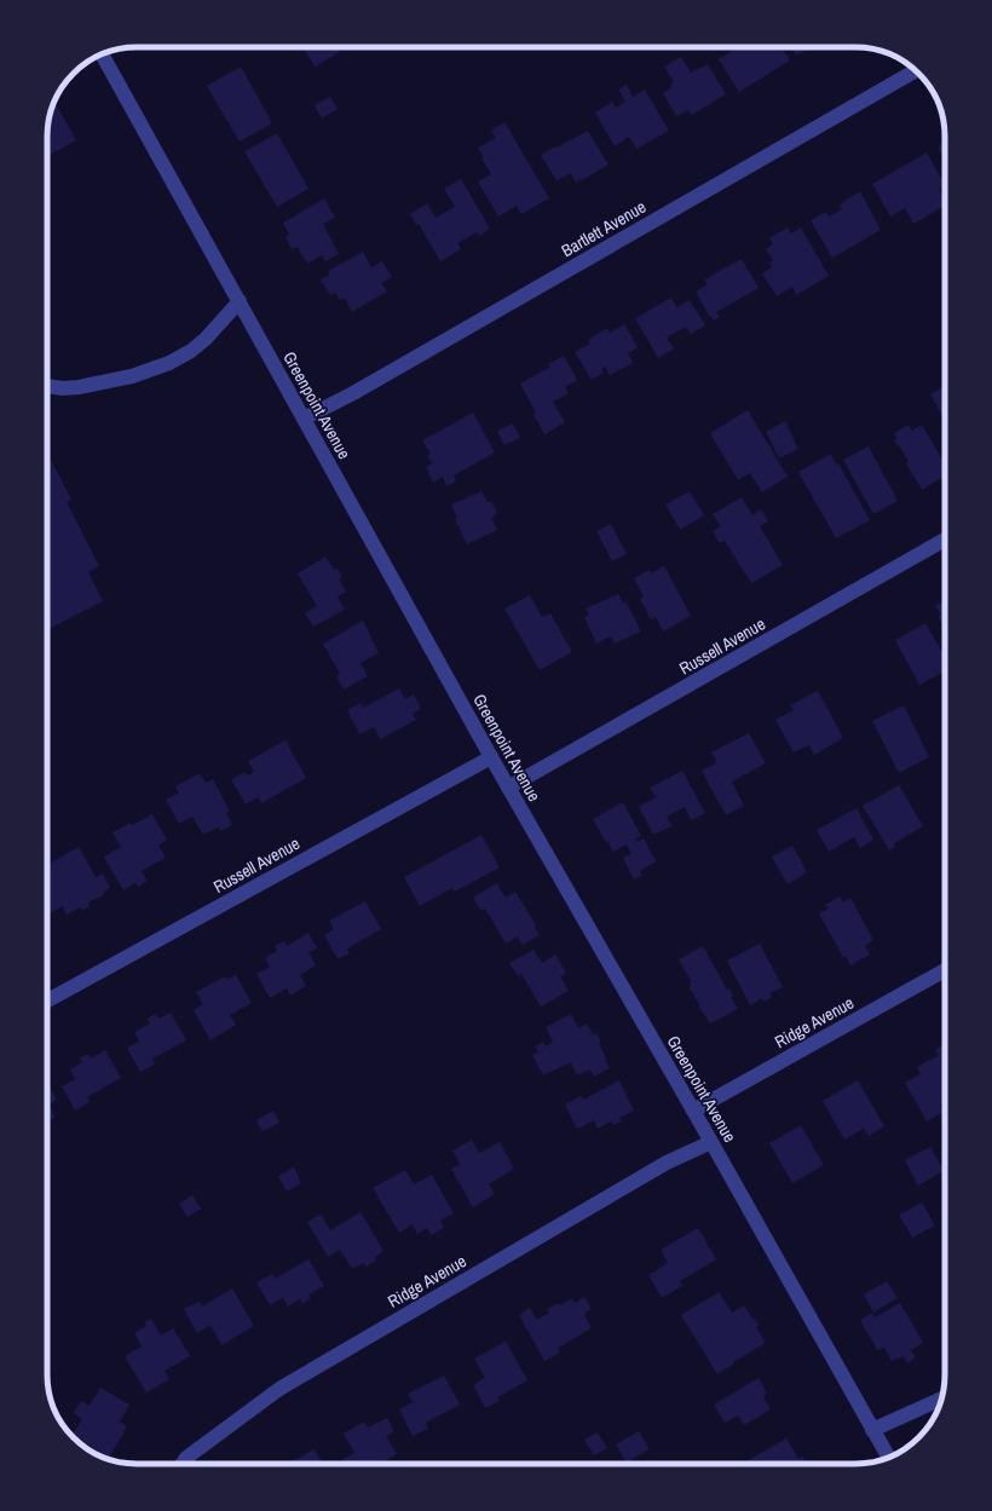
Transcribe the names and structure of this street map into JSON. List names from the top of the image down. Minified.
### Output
{"streets":{"street":["Bartlett Avenue","Greenpoint Avenue","Russell Avenue","Ridge Avenue"]},"crossings":[["Bartlett Avenue","Greenpoint Avenue"],["Greenpoint Avenue","Russell Avenue"],["Greenpoint Avenue","Ridge Avenue"]]}
